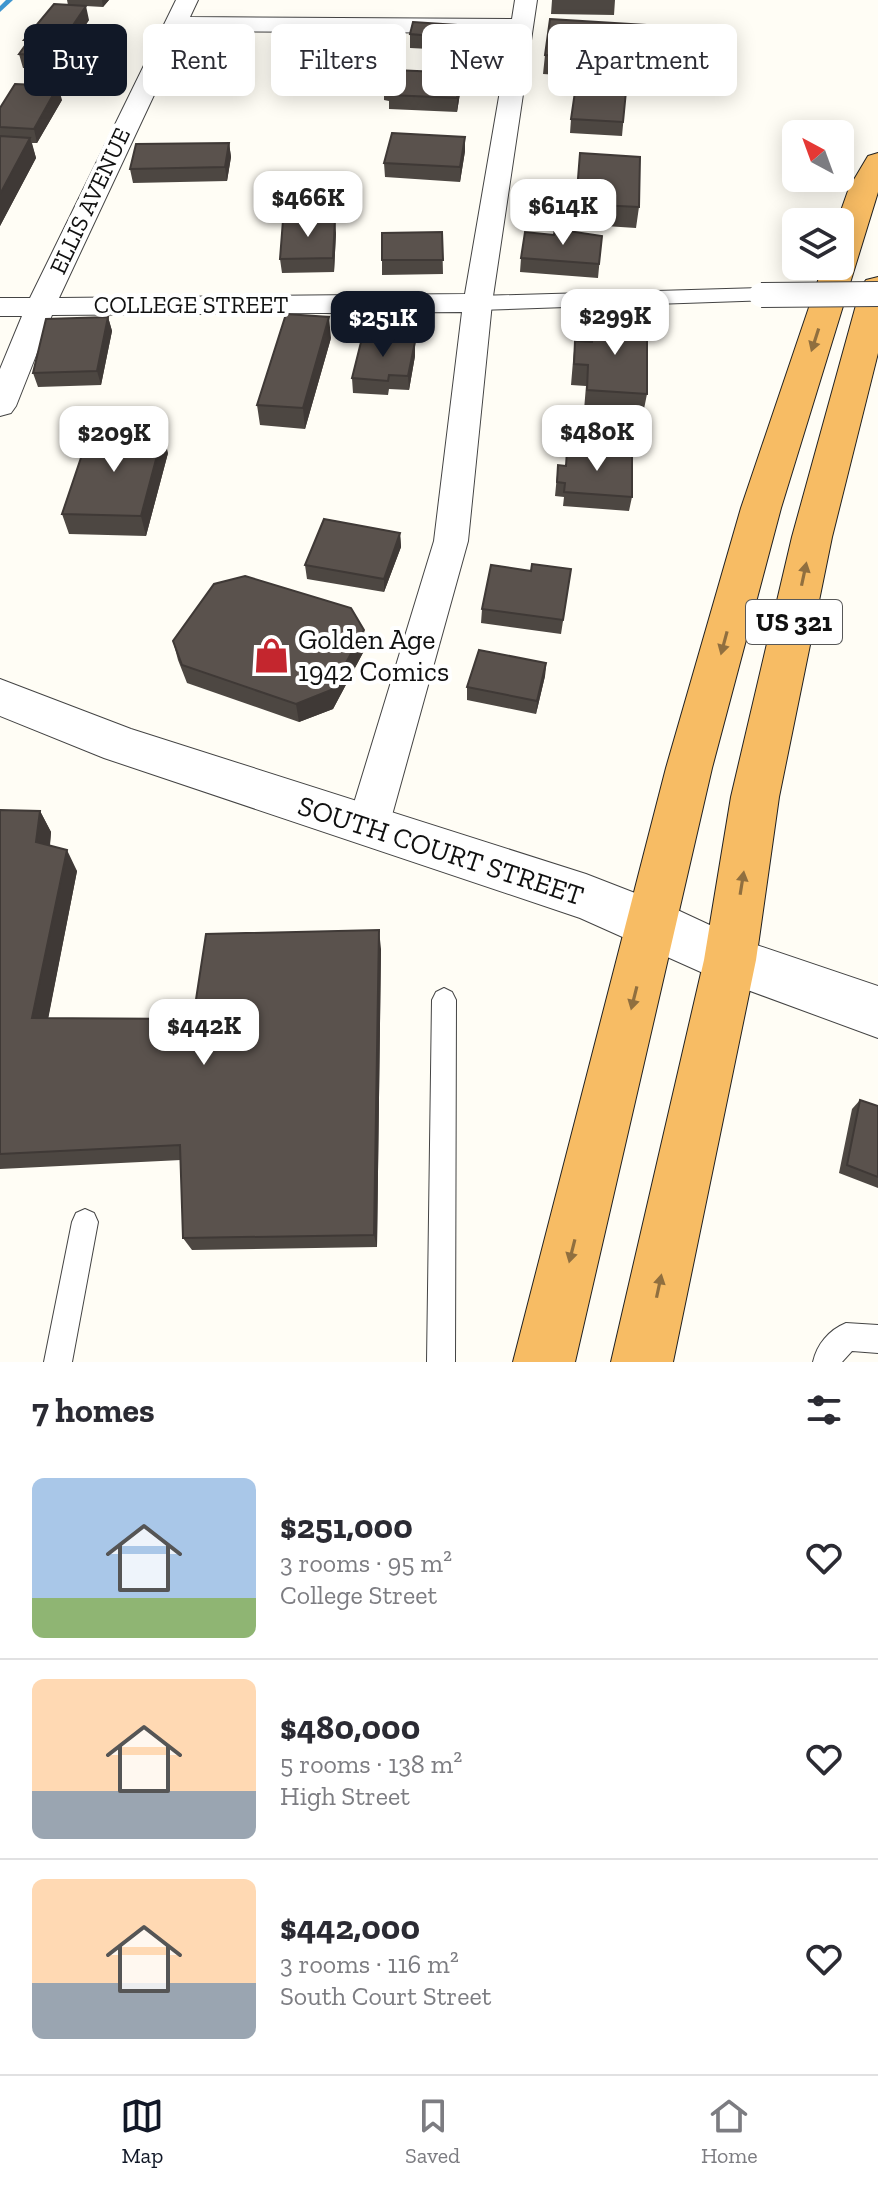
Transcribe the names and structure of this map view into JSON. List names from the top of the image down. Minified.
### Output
{"streets":{"highway":["US 321"],"street":["ELLIS AVENUE","COLLEGE STREET","SOUTH COURT STREET"]},"crossings":[["ELLIS AVENUE","COLLEGE STREET"],["US 321","SOUTH COURT STREET"]],"places":{"shop":["Golden Age 1942 Comics"]},"north":"top left","page":{"chip":["Buy","Rent","Filters","New","Apartment"],"price":["$466K","$614K","$299K","$251K","$480K","$209K","$442K"],"heading":"7 homes","list":[{"name":"$251,000","note":"3 rooms · 95 m² · College Street"},{"name":"$480,000","note":"5 rooms · 138 m² · High Street"},{"name":"$442,000","note":"3 rooms · 116 m² · South Court Street"}],"tabs":["Map","Saved","Home"]}}
